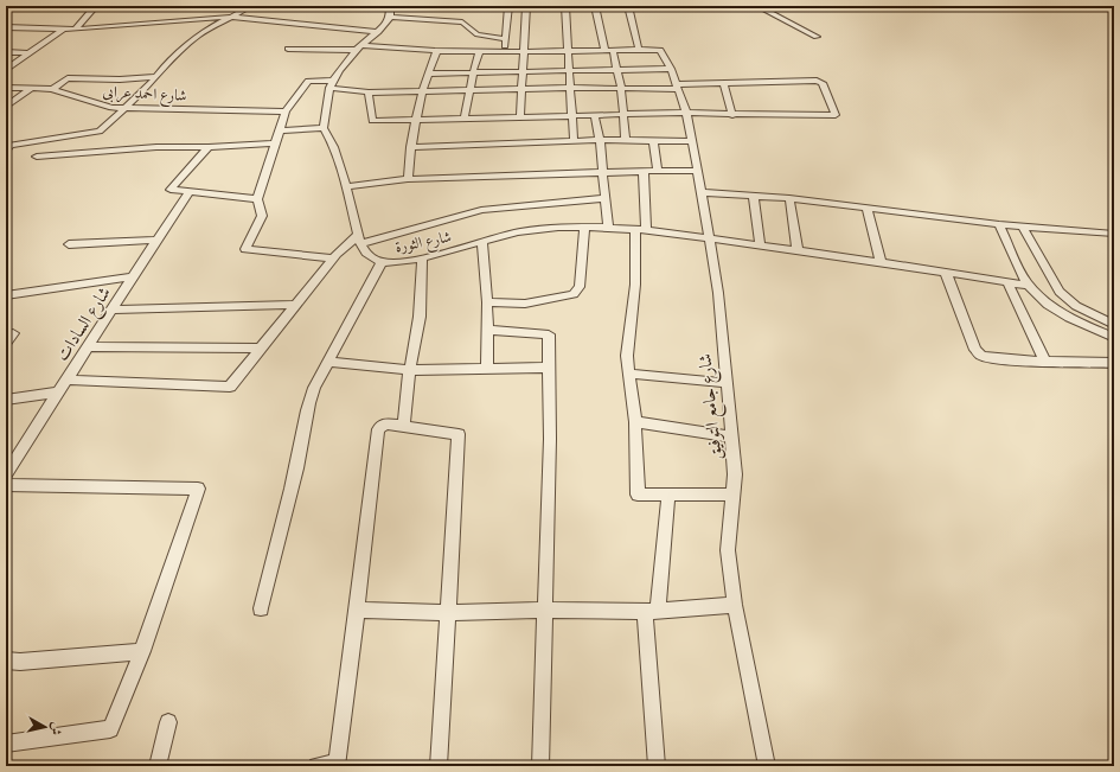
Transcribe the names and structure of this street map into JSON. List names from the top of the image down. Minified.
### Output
{"streets":{"street":["شارع احمد عرابى","شارع الثورة","شارع السادات","شارع جامع التوفيق"]},"crossings":[["شارع الثورة","شارع جامع التوفيق"]],"north":"right"}
